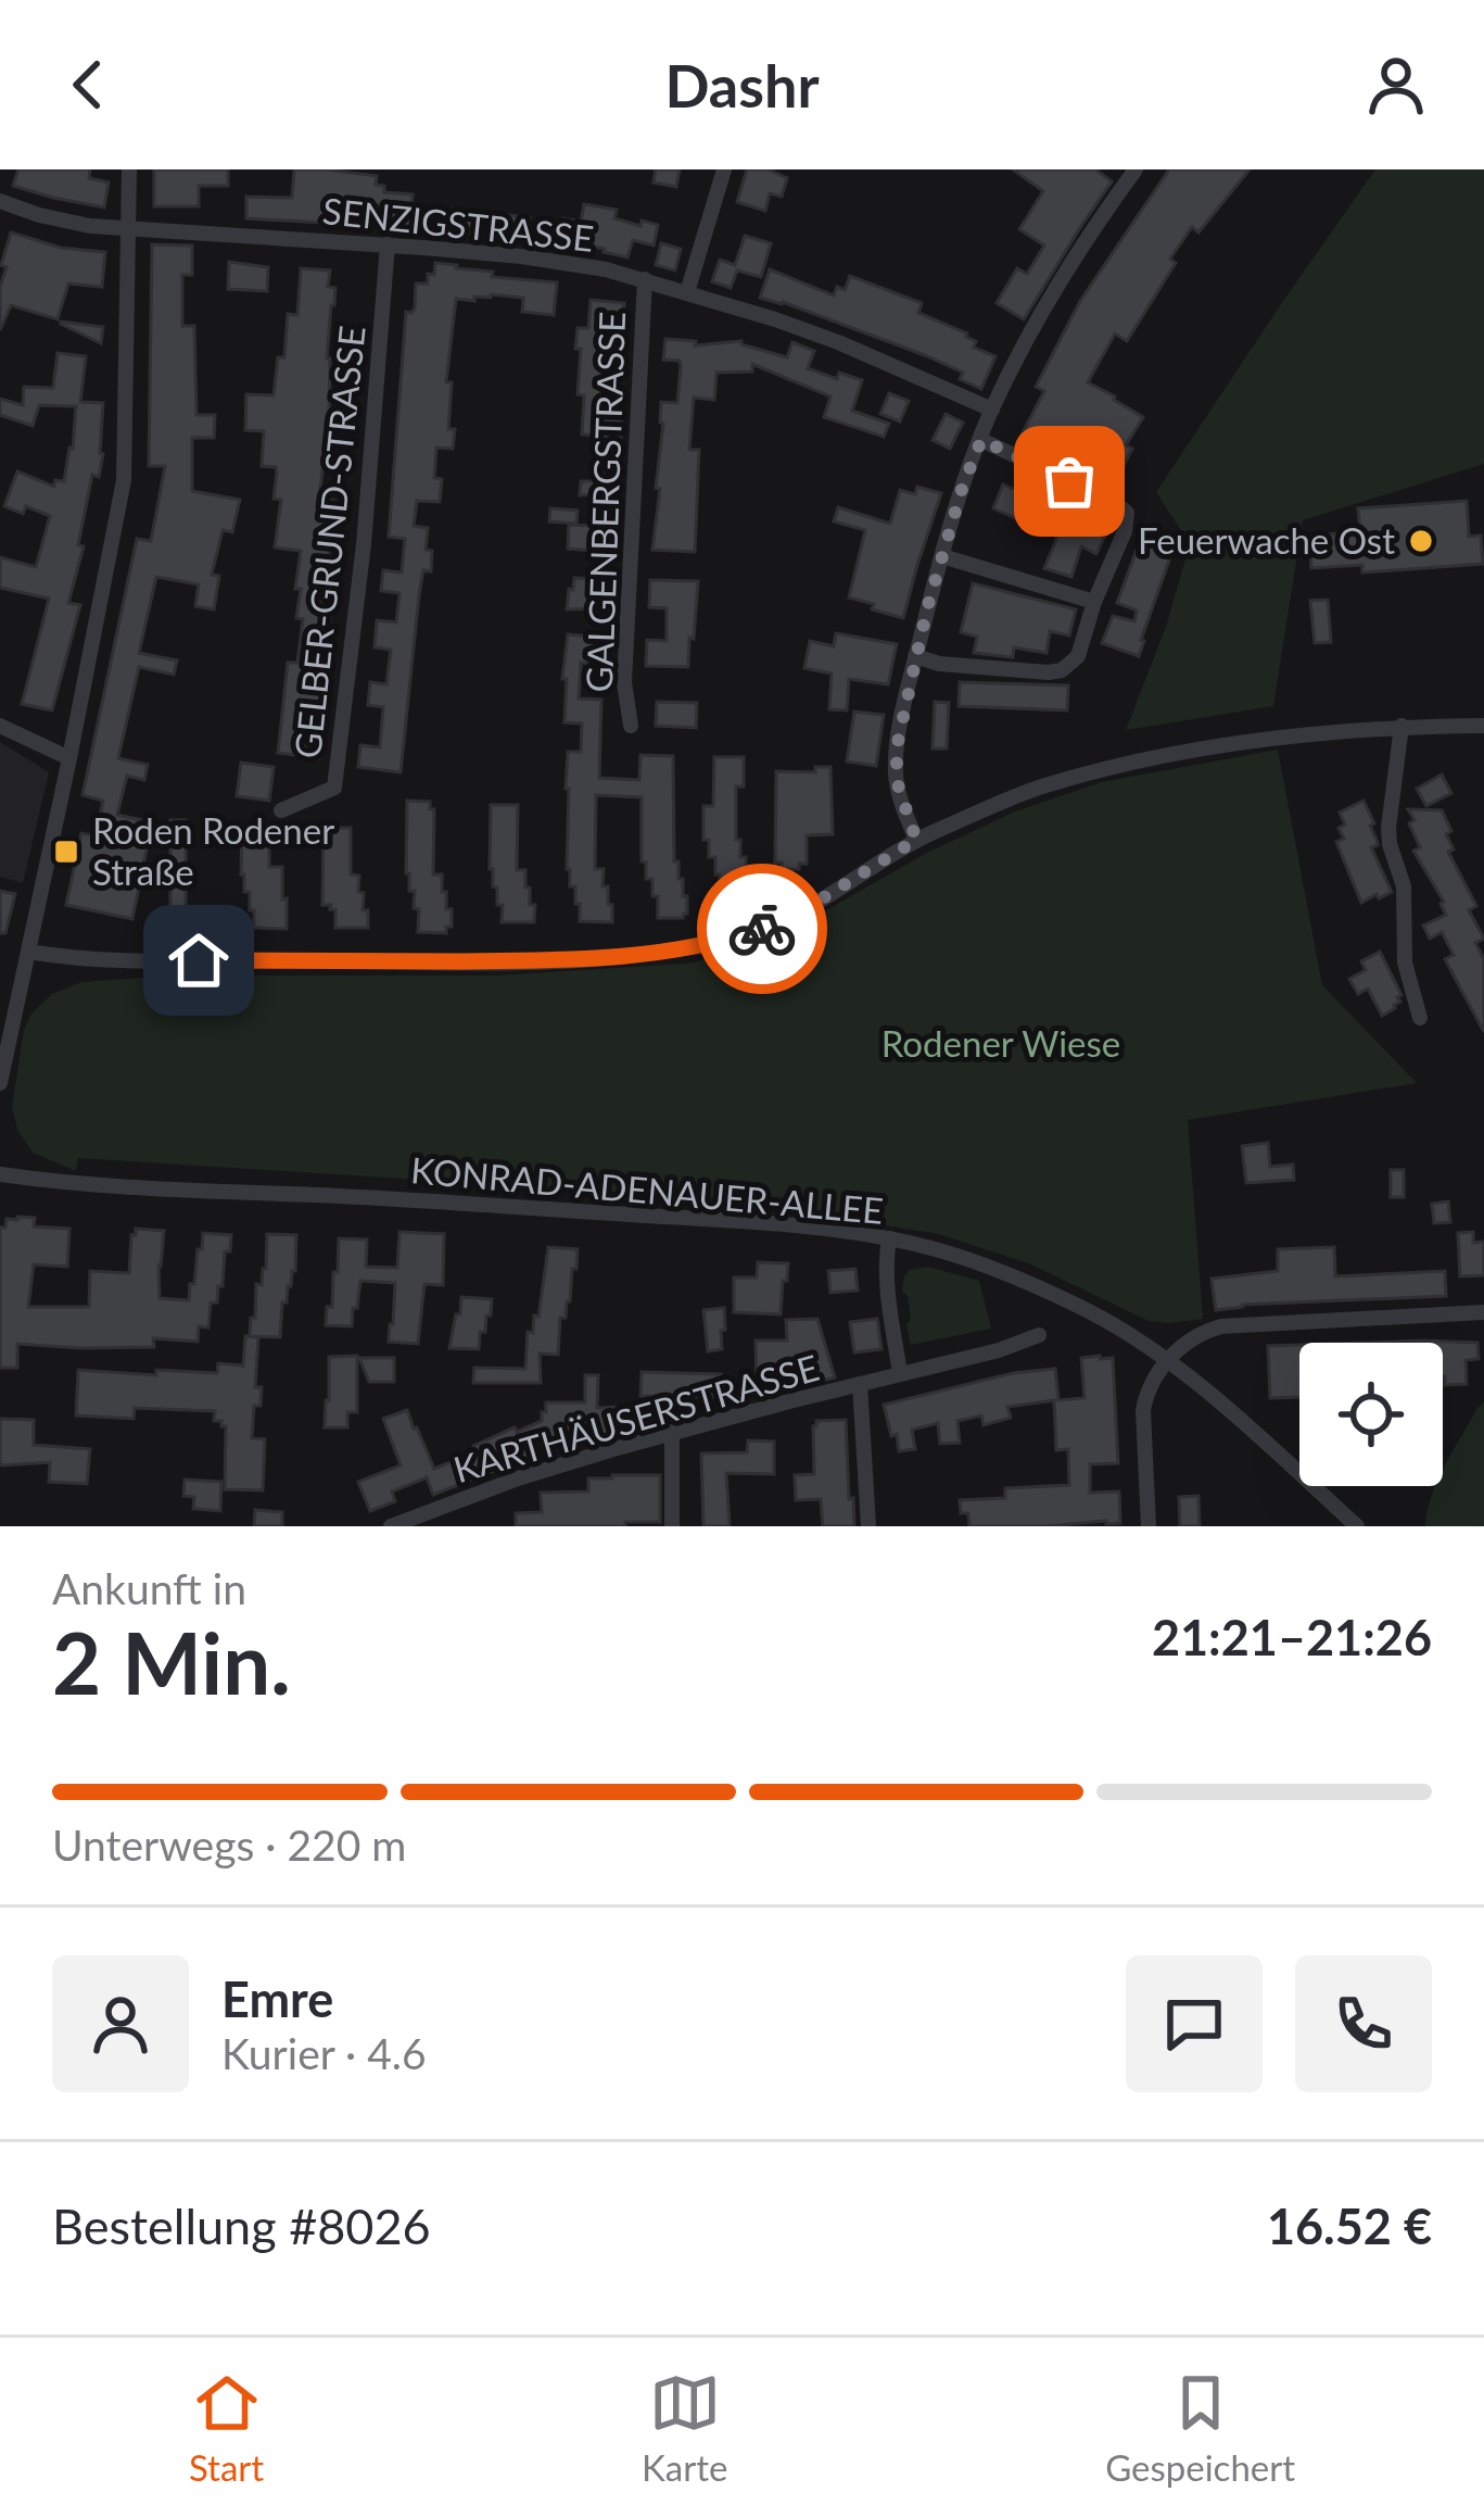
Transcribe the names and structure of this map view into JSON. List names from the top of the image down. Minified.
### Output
{"streets":{"street":["SENZIGSTRASSE","GALGENBERGSTRASSE","GELBER-GRUND-STRASSE","KONRAD-ADENAUER-ALLEE","KARTHÄUSERSTRASSE"]},"crossings":[["SENZIGSTRASSE","GALGENBERGSTRASSE"],["SENZIGSTRASSE","GELBER-GRUND-STRASSE"]],"parks":["Rodener Wiese"],"places":{"other":["Feuerwache Ost"],"transit":["Roden Rodener Straße"]},"page":{"header":"Dashr","heading":["2 Min.","Ankunft in","21:21–21:26"],"panel":["Emre","Kurier · 4.6","Bestellung #8026","16.52 €"],"bar":"Unterwegs · 220 m","tabs":["Start","Karte","Gespeichert"]}}
